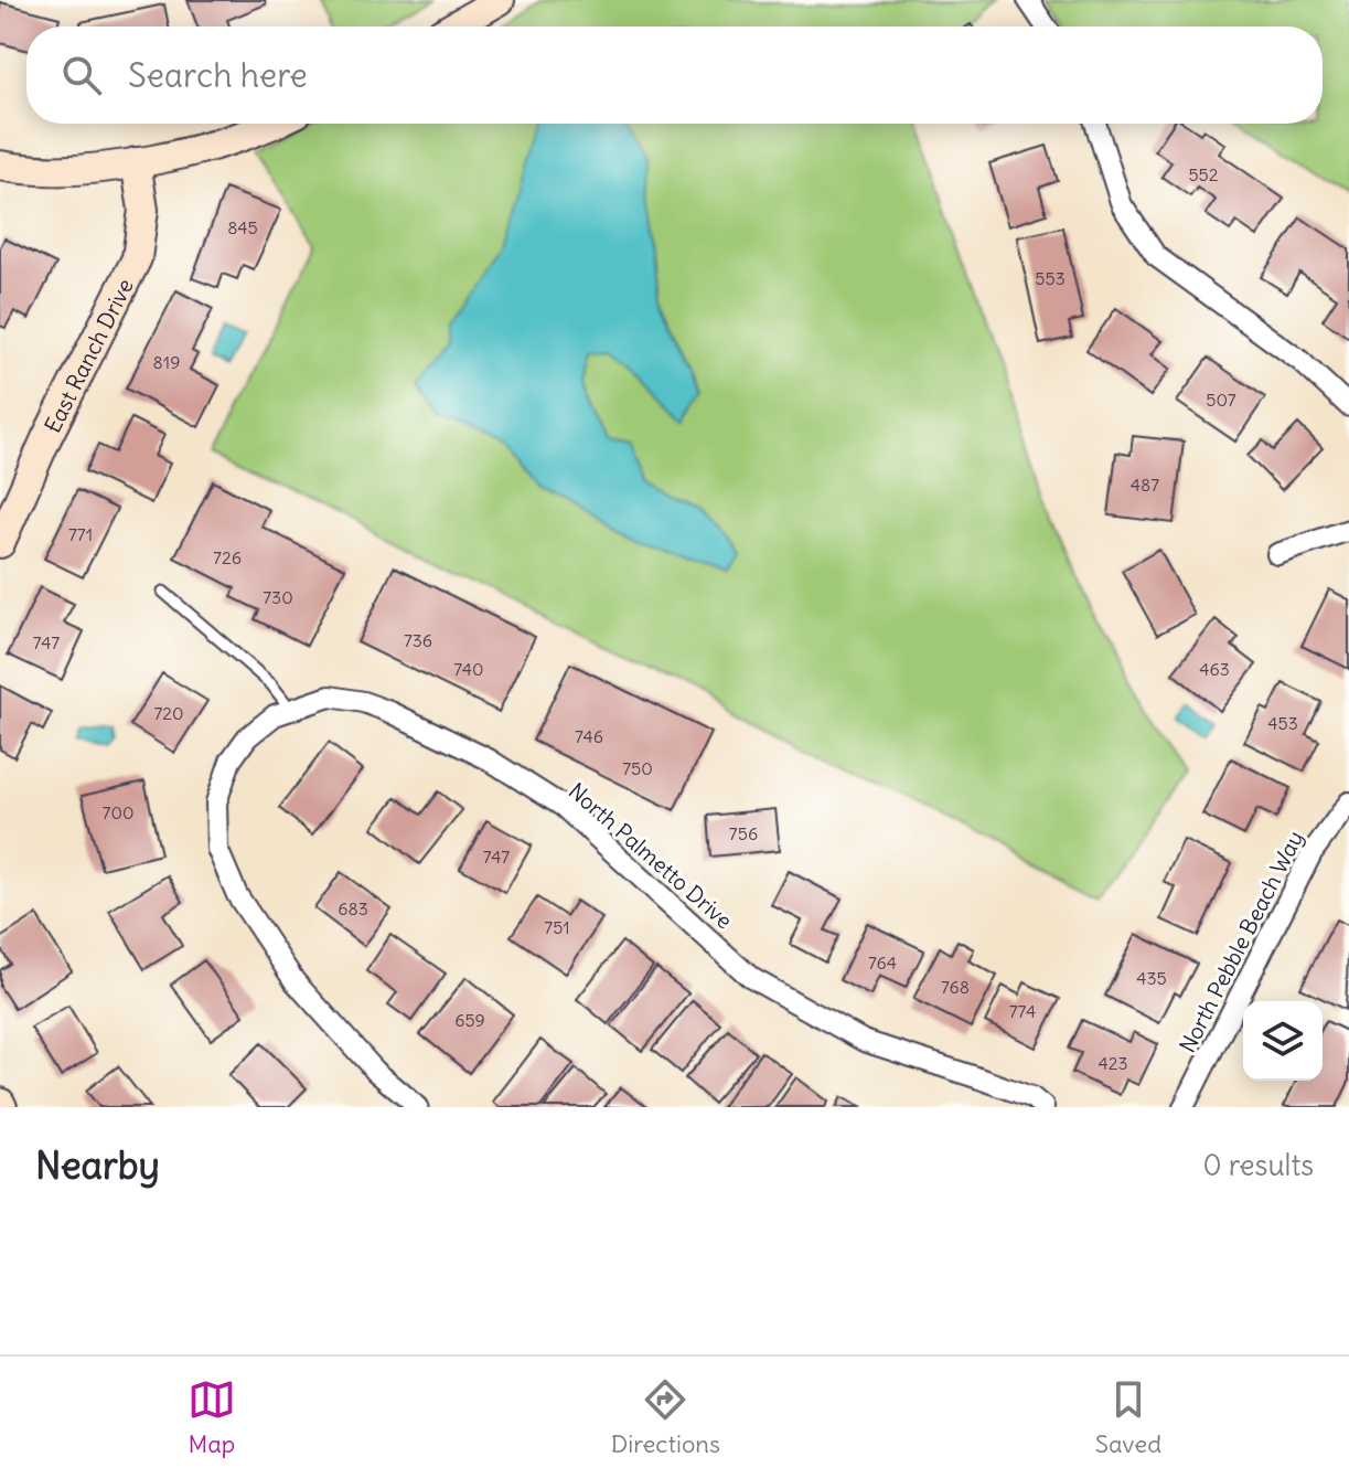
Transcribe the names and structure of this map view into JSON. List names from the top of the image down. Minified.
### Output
{"streets":{"street":["East Ranch Drive","North Palmetto Drive","North Pebble Beach Way"]},"house_numbers":["552","845","553","819","507","487","771","726","730","736","747","740","463","720","453","746","750","700","756","747","683","751","764","435","768","774","659","423"],"page":{"search":"Search here","heading":["Nearby","0 results"],"nav":["Map","Directions","Saved"]}}
